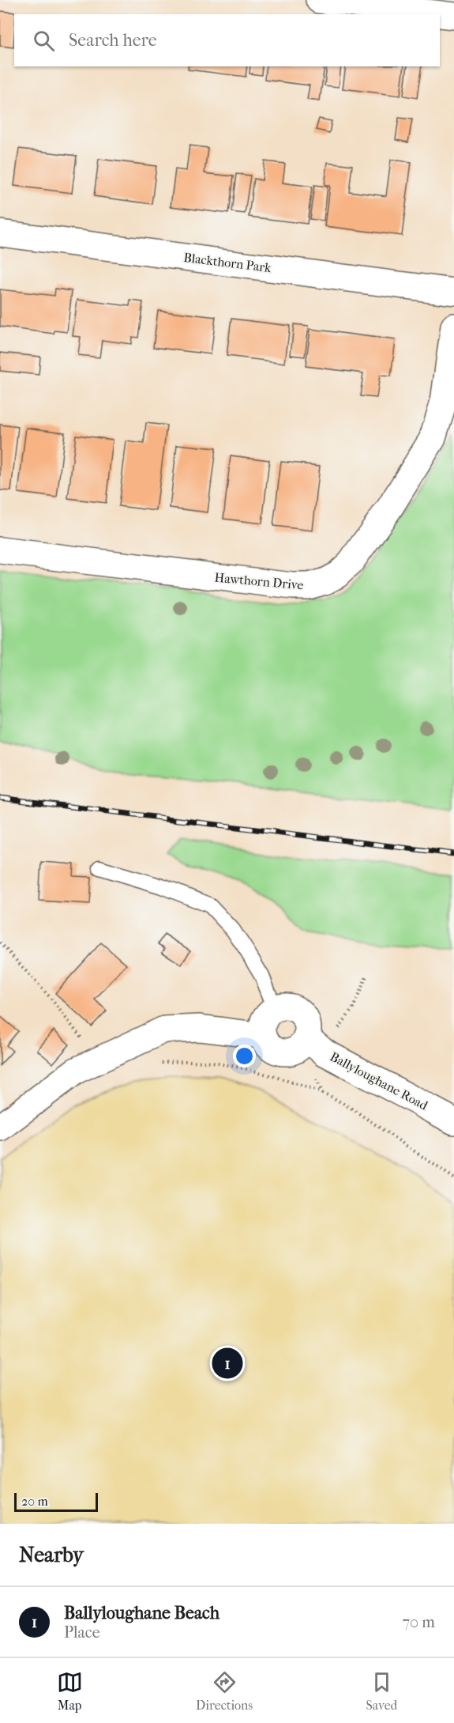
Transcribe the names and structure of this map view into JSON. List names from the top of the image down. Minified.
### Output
{"streets":{"street":["Blackthorn Park","Hawthorn Drive","Ballyloughane Road"]},"scale_bar":"20 m","page":{"search":"Search here","pins":"1","scale":"20 m","heading":"Nearby","list":[{"mark":"1","name":"Ballyloughane Beach","note":"Place","value":"70 m"}],"nav":["Map","Directions","Saved"]}}
